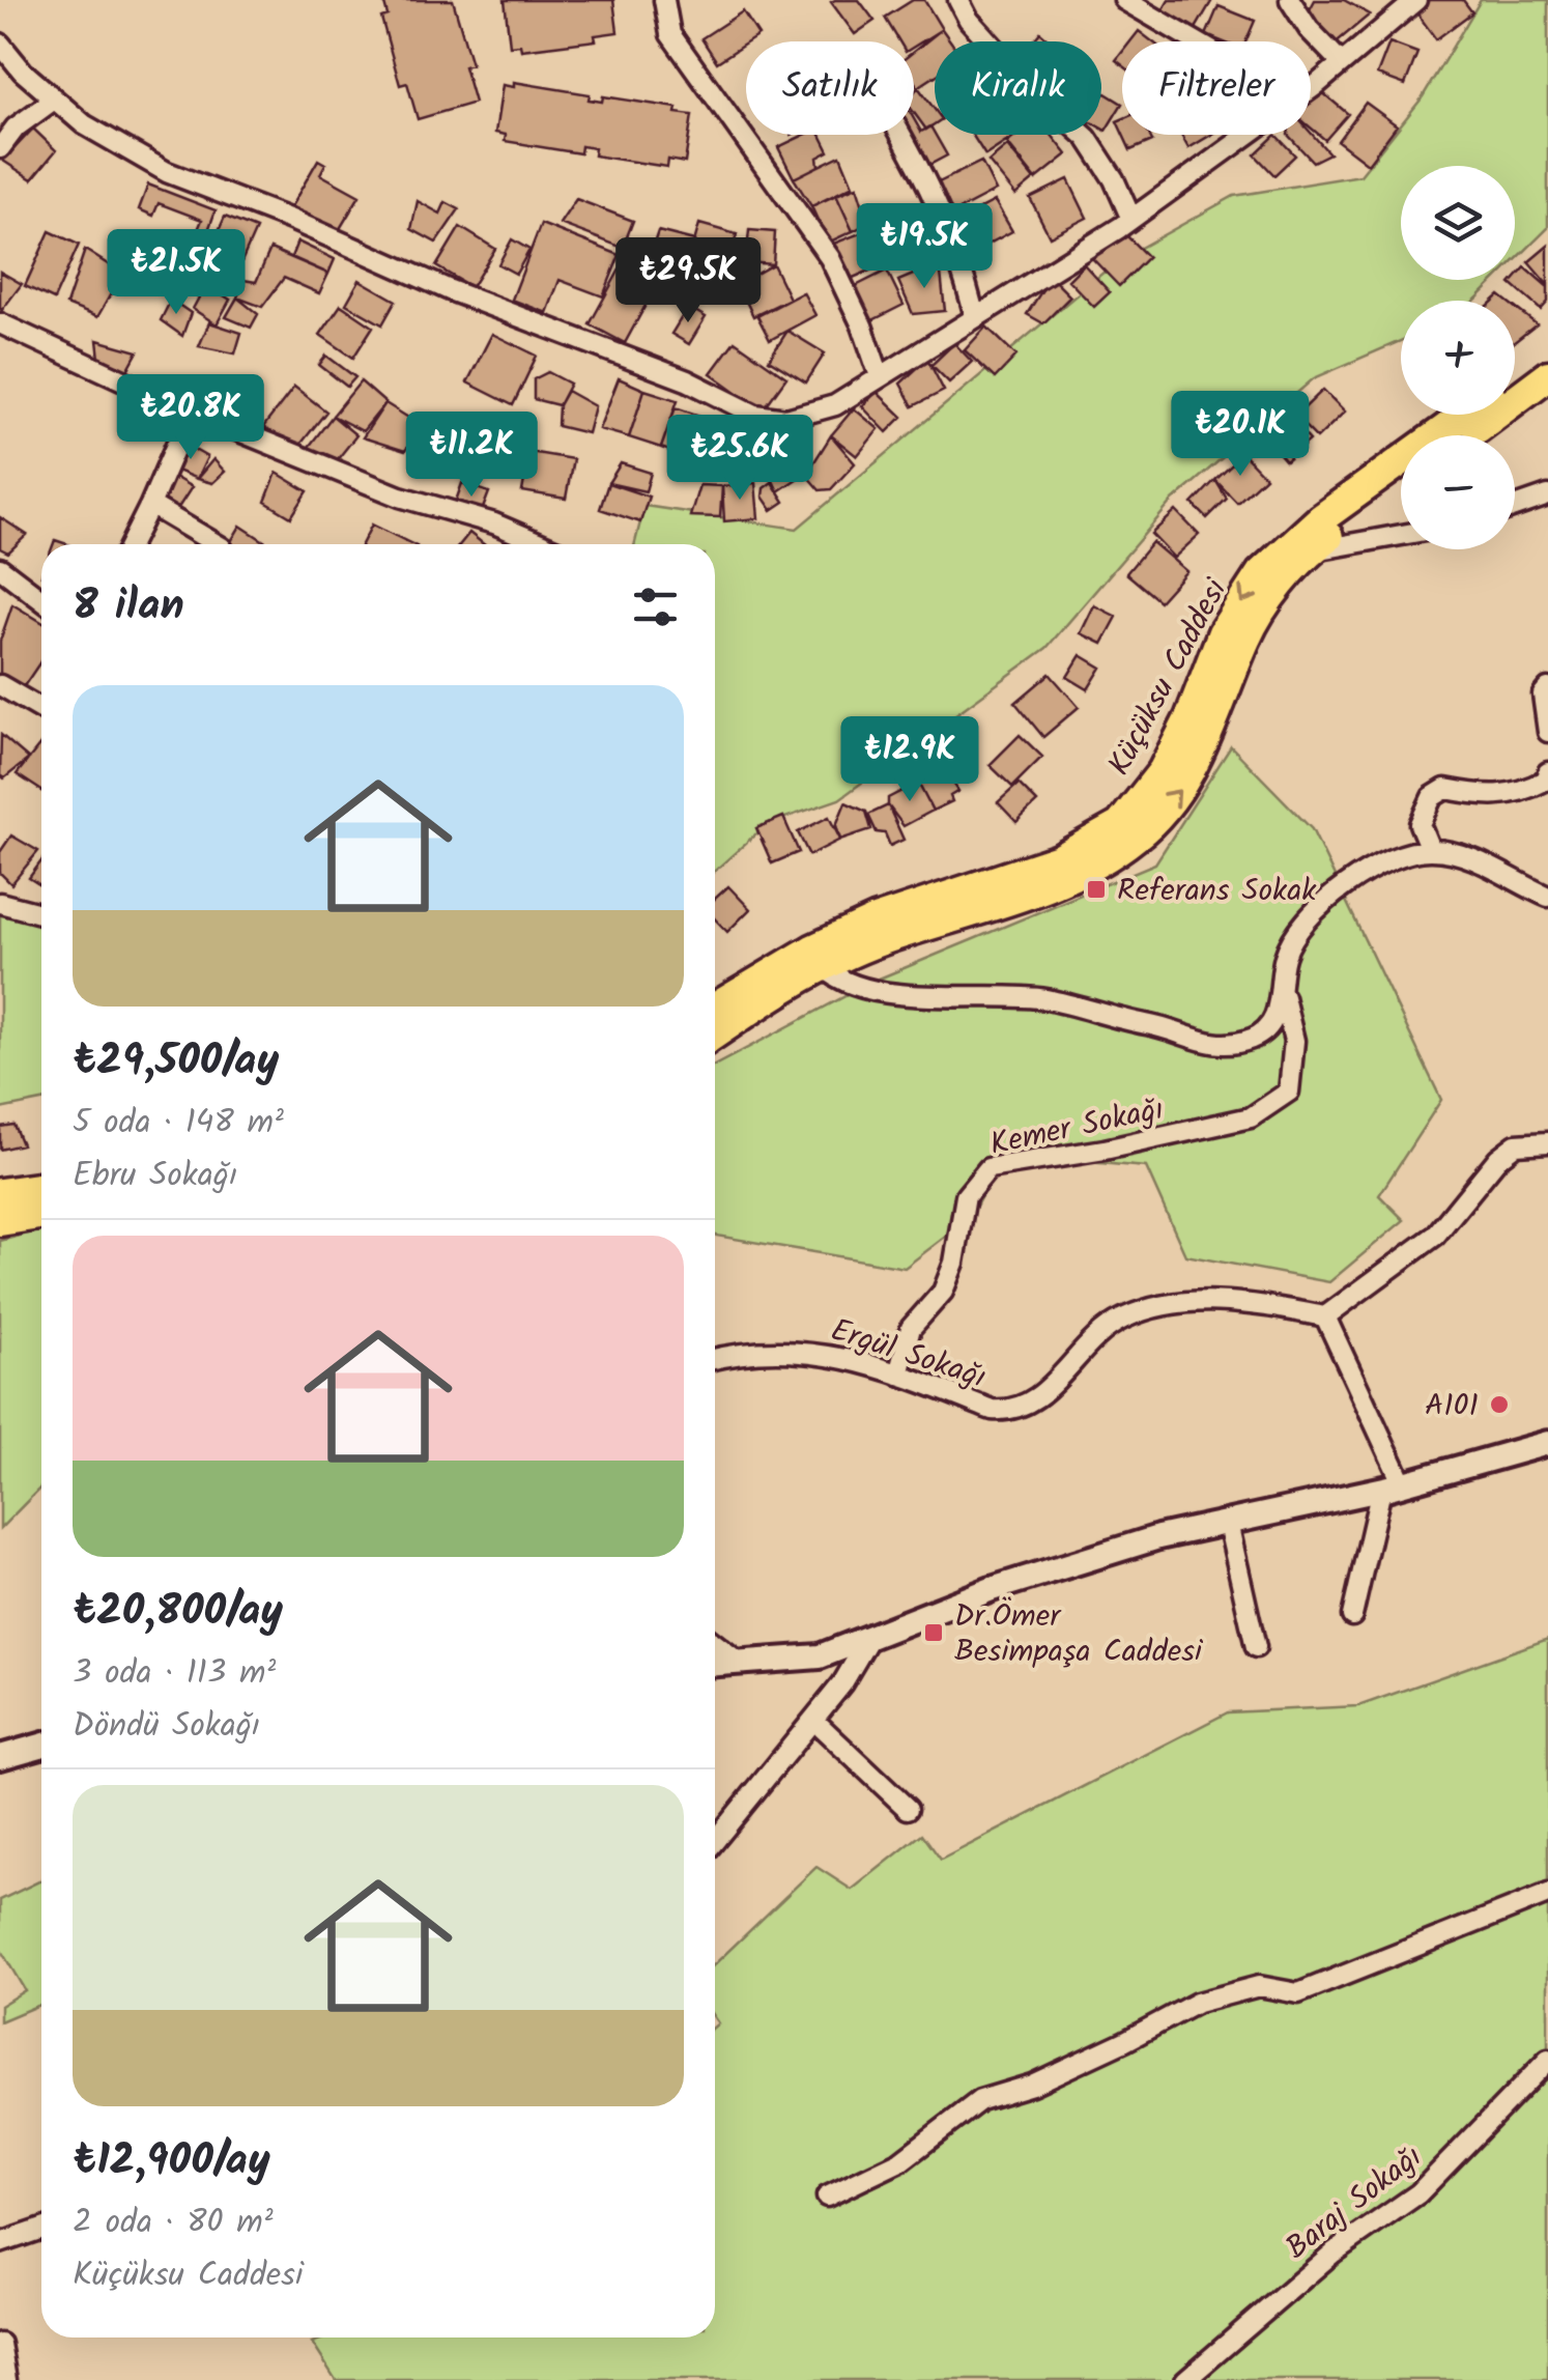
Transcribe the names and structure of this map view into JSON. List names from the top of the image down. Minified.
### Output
{"streets":{"main road":["Küçüksu Caddesi"],"street":["Kemer Sokağı","Ergül Sokağı","Baraj Sokağı"]},"crossings":[["Kemer Sokağı","Ergül Sokağı"]],"places":{"transit":["Referans Sokak","Dr.Ömer Besimpaşa Caddesi"],"other":["A101"]},"page":{"chip":["Satılık","Kiralık","Filtreler"],"map_buttons":["+","−"],"price":["₺19.5K","₺21.5K","₺29.5K","₺20.8K","₺20.1K","₺11.2K","₺25.6K","₺12.9K"],"heading":"8 ilan","list":[{"name":"₺29,500/ay","note":"5 oda · 148 m² · Ebru Sokağı"},{"name":"₺20,800/ay","note":"3 oda · 113 m² · Döndü Sokağı"},{"name":"₺12,900/ay","note":"2 oda · 80 m² · Küçüksu Caddesi"}]}}
